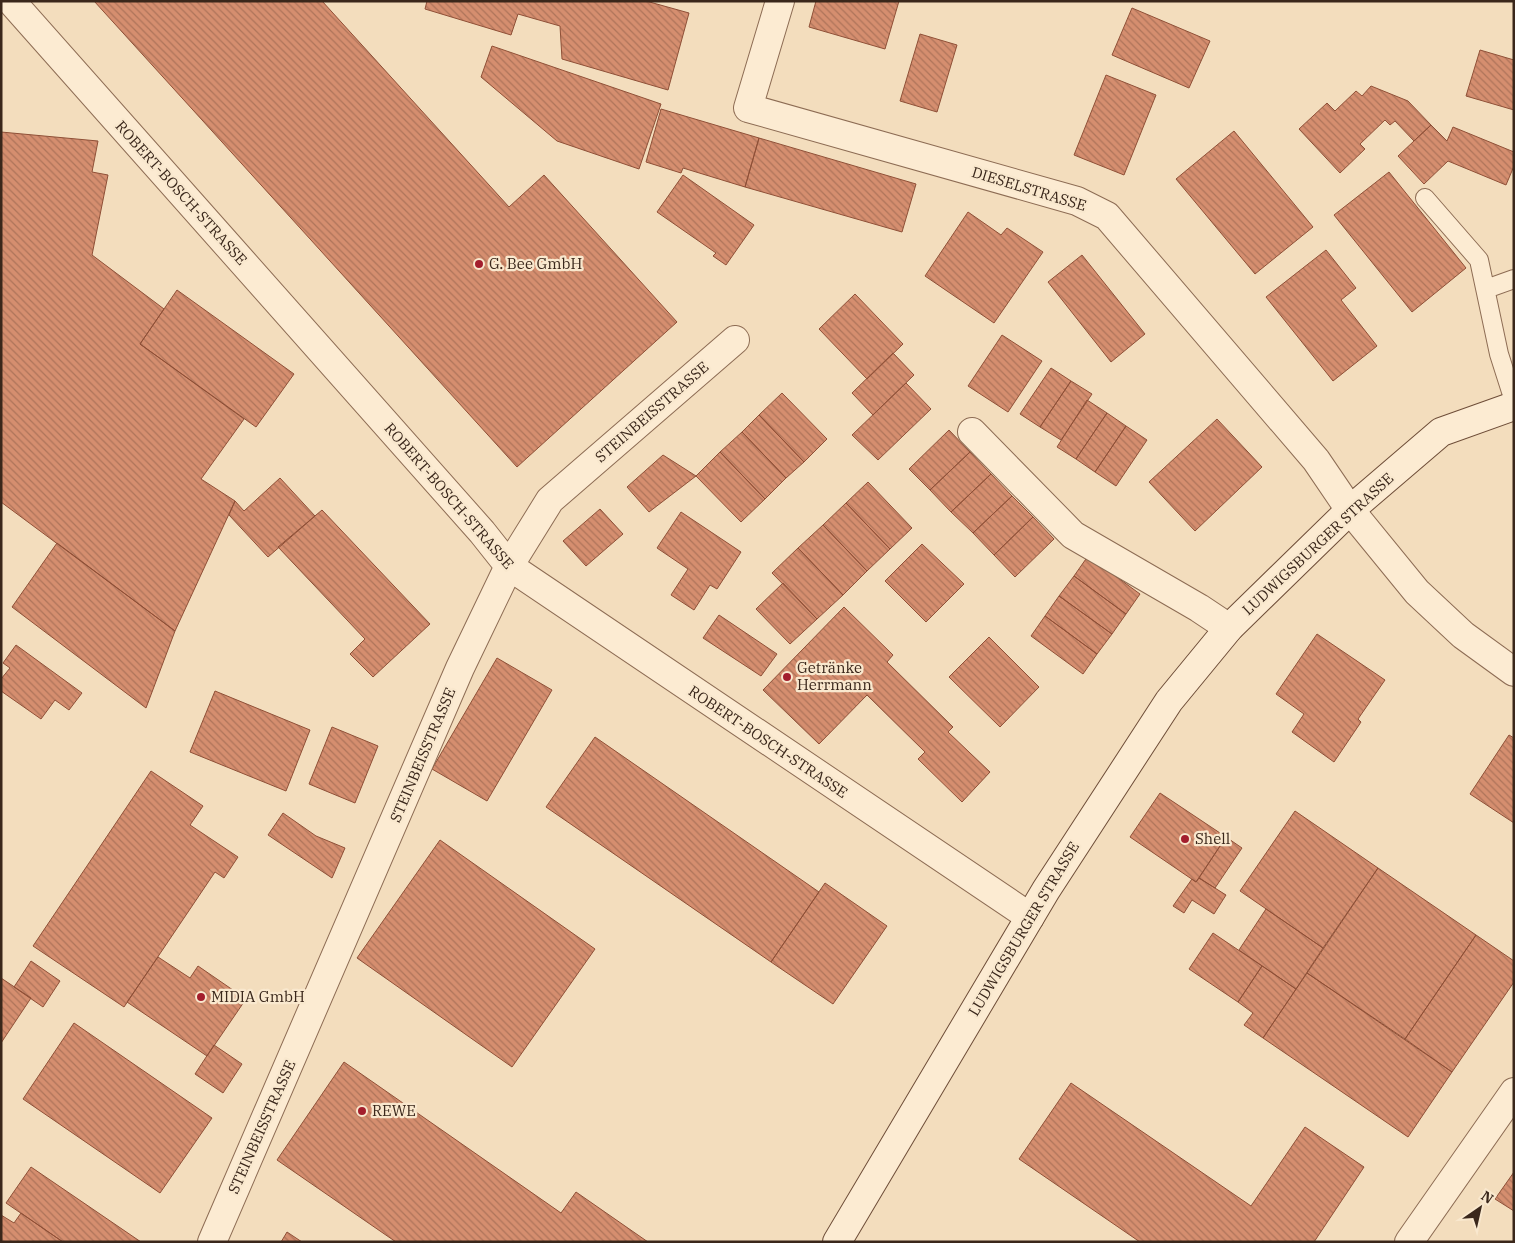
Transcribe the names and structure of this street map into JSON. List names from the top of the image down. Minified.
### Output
{"streets":{"street":["DIESELSTRASSE","ROBERT-BOSCH-STRASSE","STEINBEISSTRASSE","LUDWIGSBURGER STRASSE"]},"crossings":[["DIESELSTRASSE","LUDWIGSBURGER STRASSE"],["ROBERT-BOSCH-STRASSE","STEINBEISSTRASSE"],["ROBERT-BOSCH-STRASSE","LUDWIGSBURGER STRASSE"]],"places":["G. Bee GmbH","Getränke Herrmann","Shell","MIDIA GmbH","REWE"],"north":"top right"}
